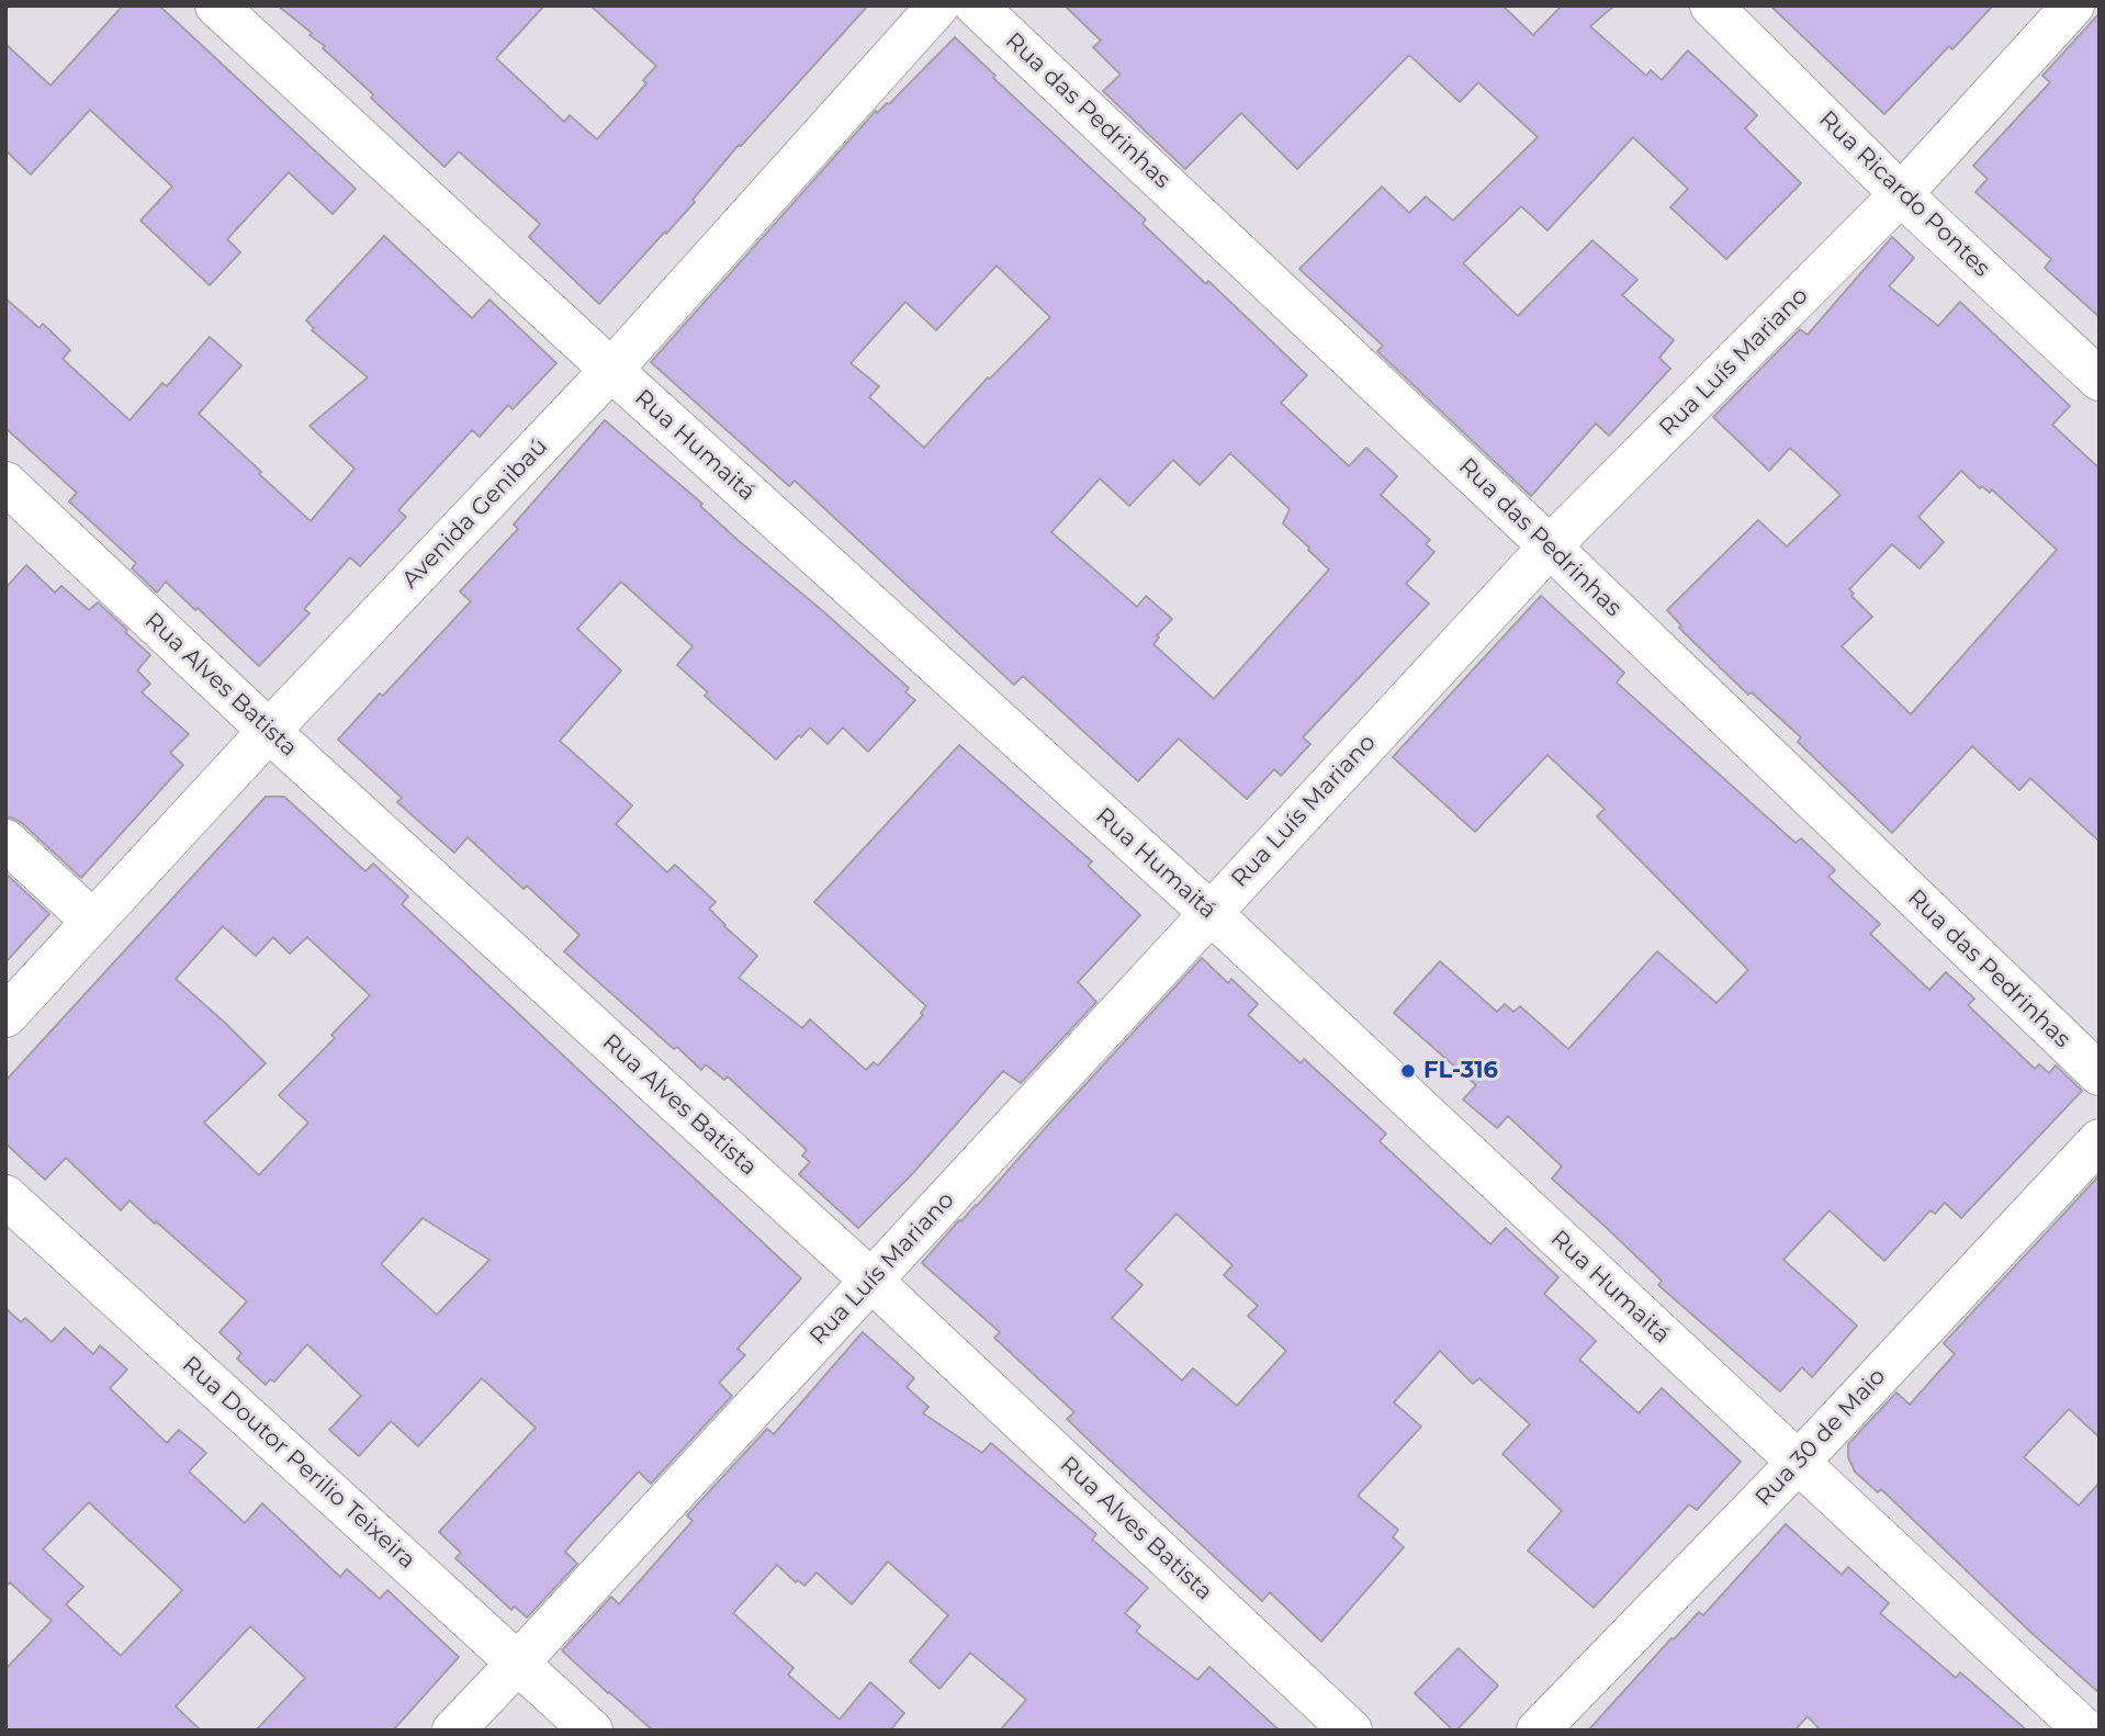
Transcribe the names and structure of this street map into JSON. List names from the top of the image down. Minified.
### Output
{"streets":{"street":["Rua das Pedrinhas","Rua Ricardo Pontes","Rua Luís Mariano","Rua Humaitá","Avenida Genibaú","Rua Alves Batista","Rua 30 de Maio","Rua Doutor Perilio Teixeira"]},"crossings":[["Rua das Pedrinhas","Rua Luís Mariano"],["Rua Ricardo Pontes","Rua Luís Mariano"],["Rua Luís Mariano","Rua Humaitá"],["Rua Luís Mariano","Rua Alves Batista"],["Rua Luís Mariano","Rua Doutor Perilio Teixeira"],["Rua Humaitá","Avenida Genibaú"],["Rua Humaitá","Rua 30 de Maio"],["Avenida Genibaú","Rua Alves Batista"]],"places":["FL-316"]}
